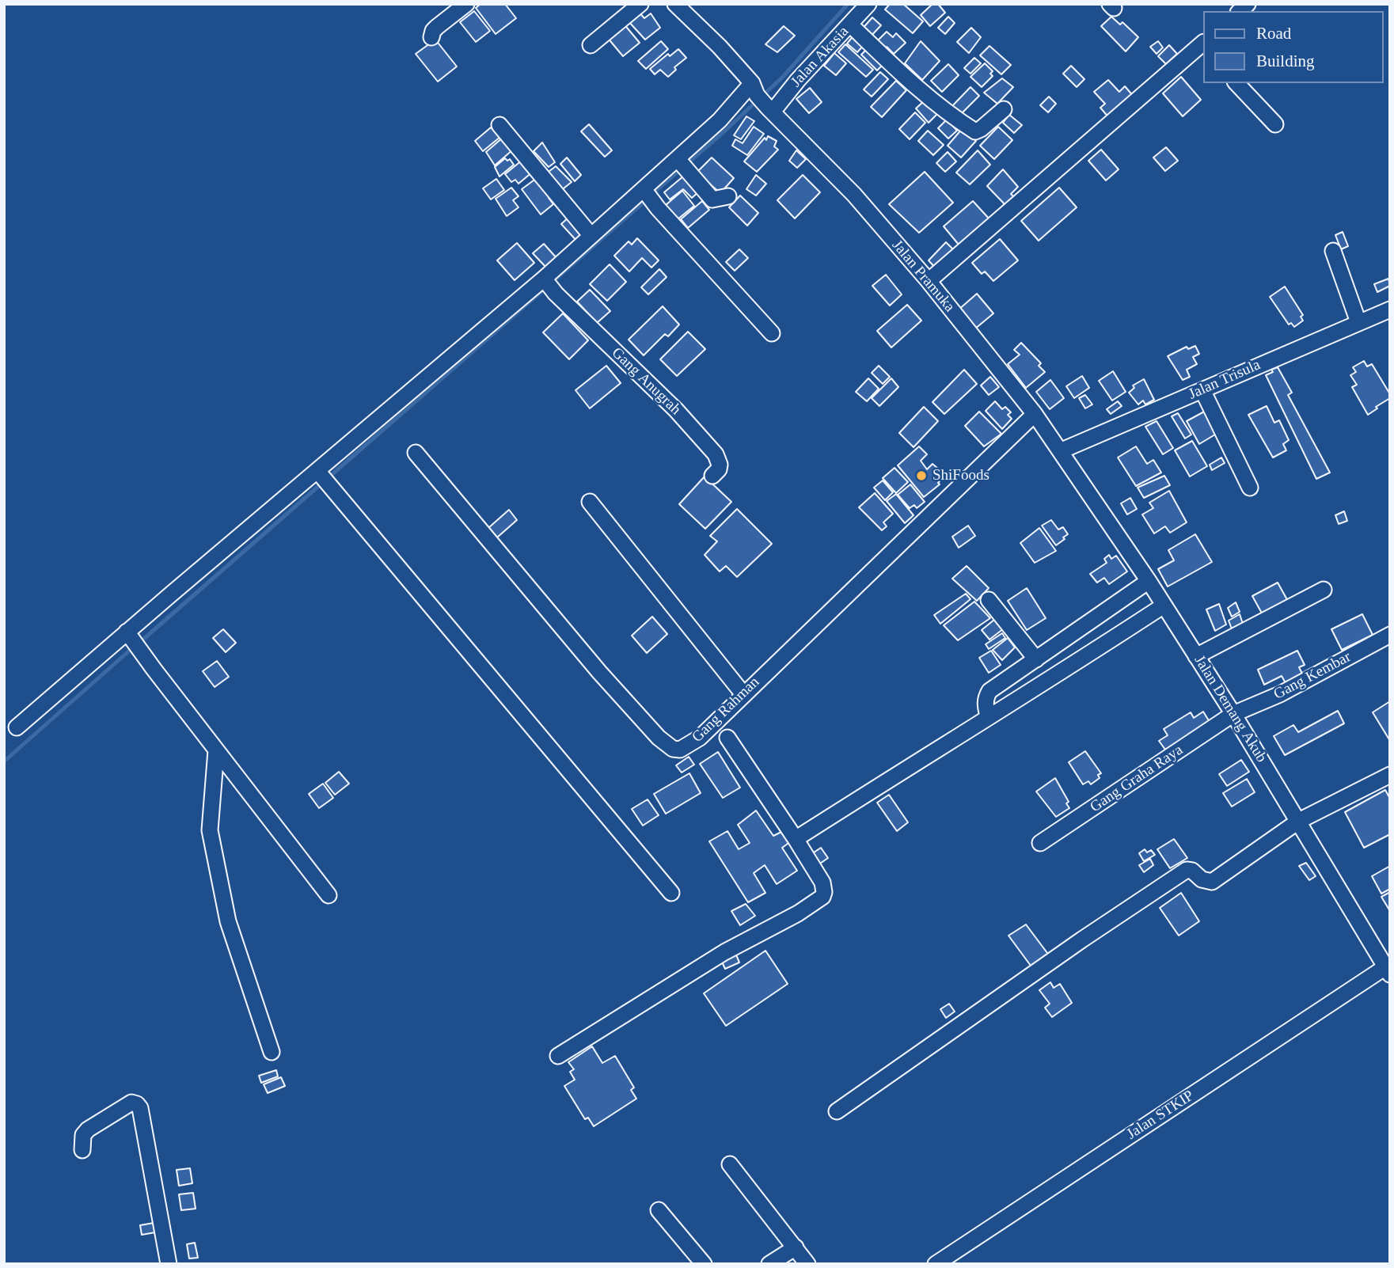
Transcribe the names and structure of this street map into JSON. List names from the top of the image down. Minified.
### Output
{"streets":{"street":["Jalan Akasia","Jalan Pramuka","Jalan Trisula","Gang Anugrah","Gang Kembar","Jalan Demang Akub","Gang Rahman","Gang Graha Raya","Jalan STKIP"]},"crossings":[["Jalan Akasia","Jalan Pramuka"],["Jalan Pramuka","Jalan Trisula"],["Jalan Pramuka","Jalan Demang Akub"],["Jalan Pramuka","Gang Rahman"],["Jalan Trisula","Jalan Demang Akub"],["Gang Kembar","Jalan Demang Akub"],["Gang Kembar","Gang Graha Raya"],["Jalan Demang Akub","Gang Graha Raya"],["Jalan Demang Akub","Jalan STKIP"]],"places":["ShiFoods"],"legend":["Road","Building"]}
